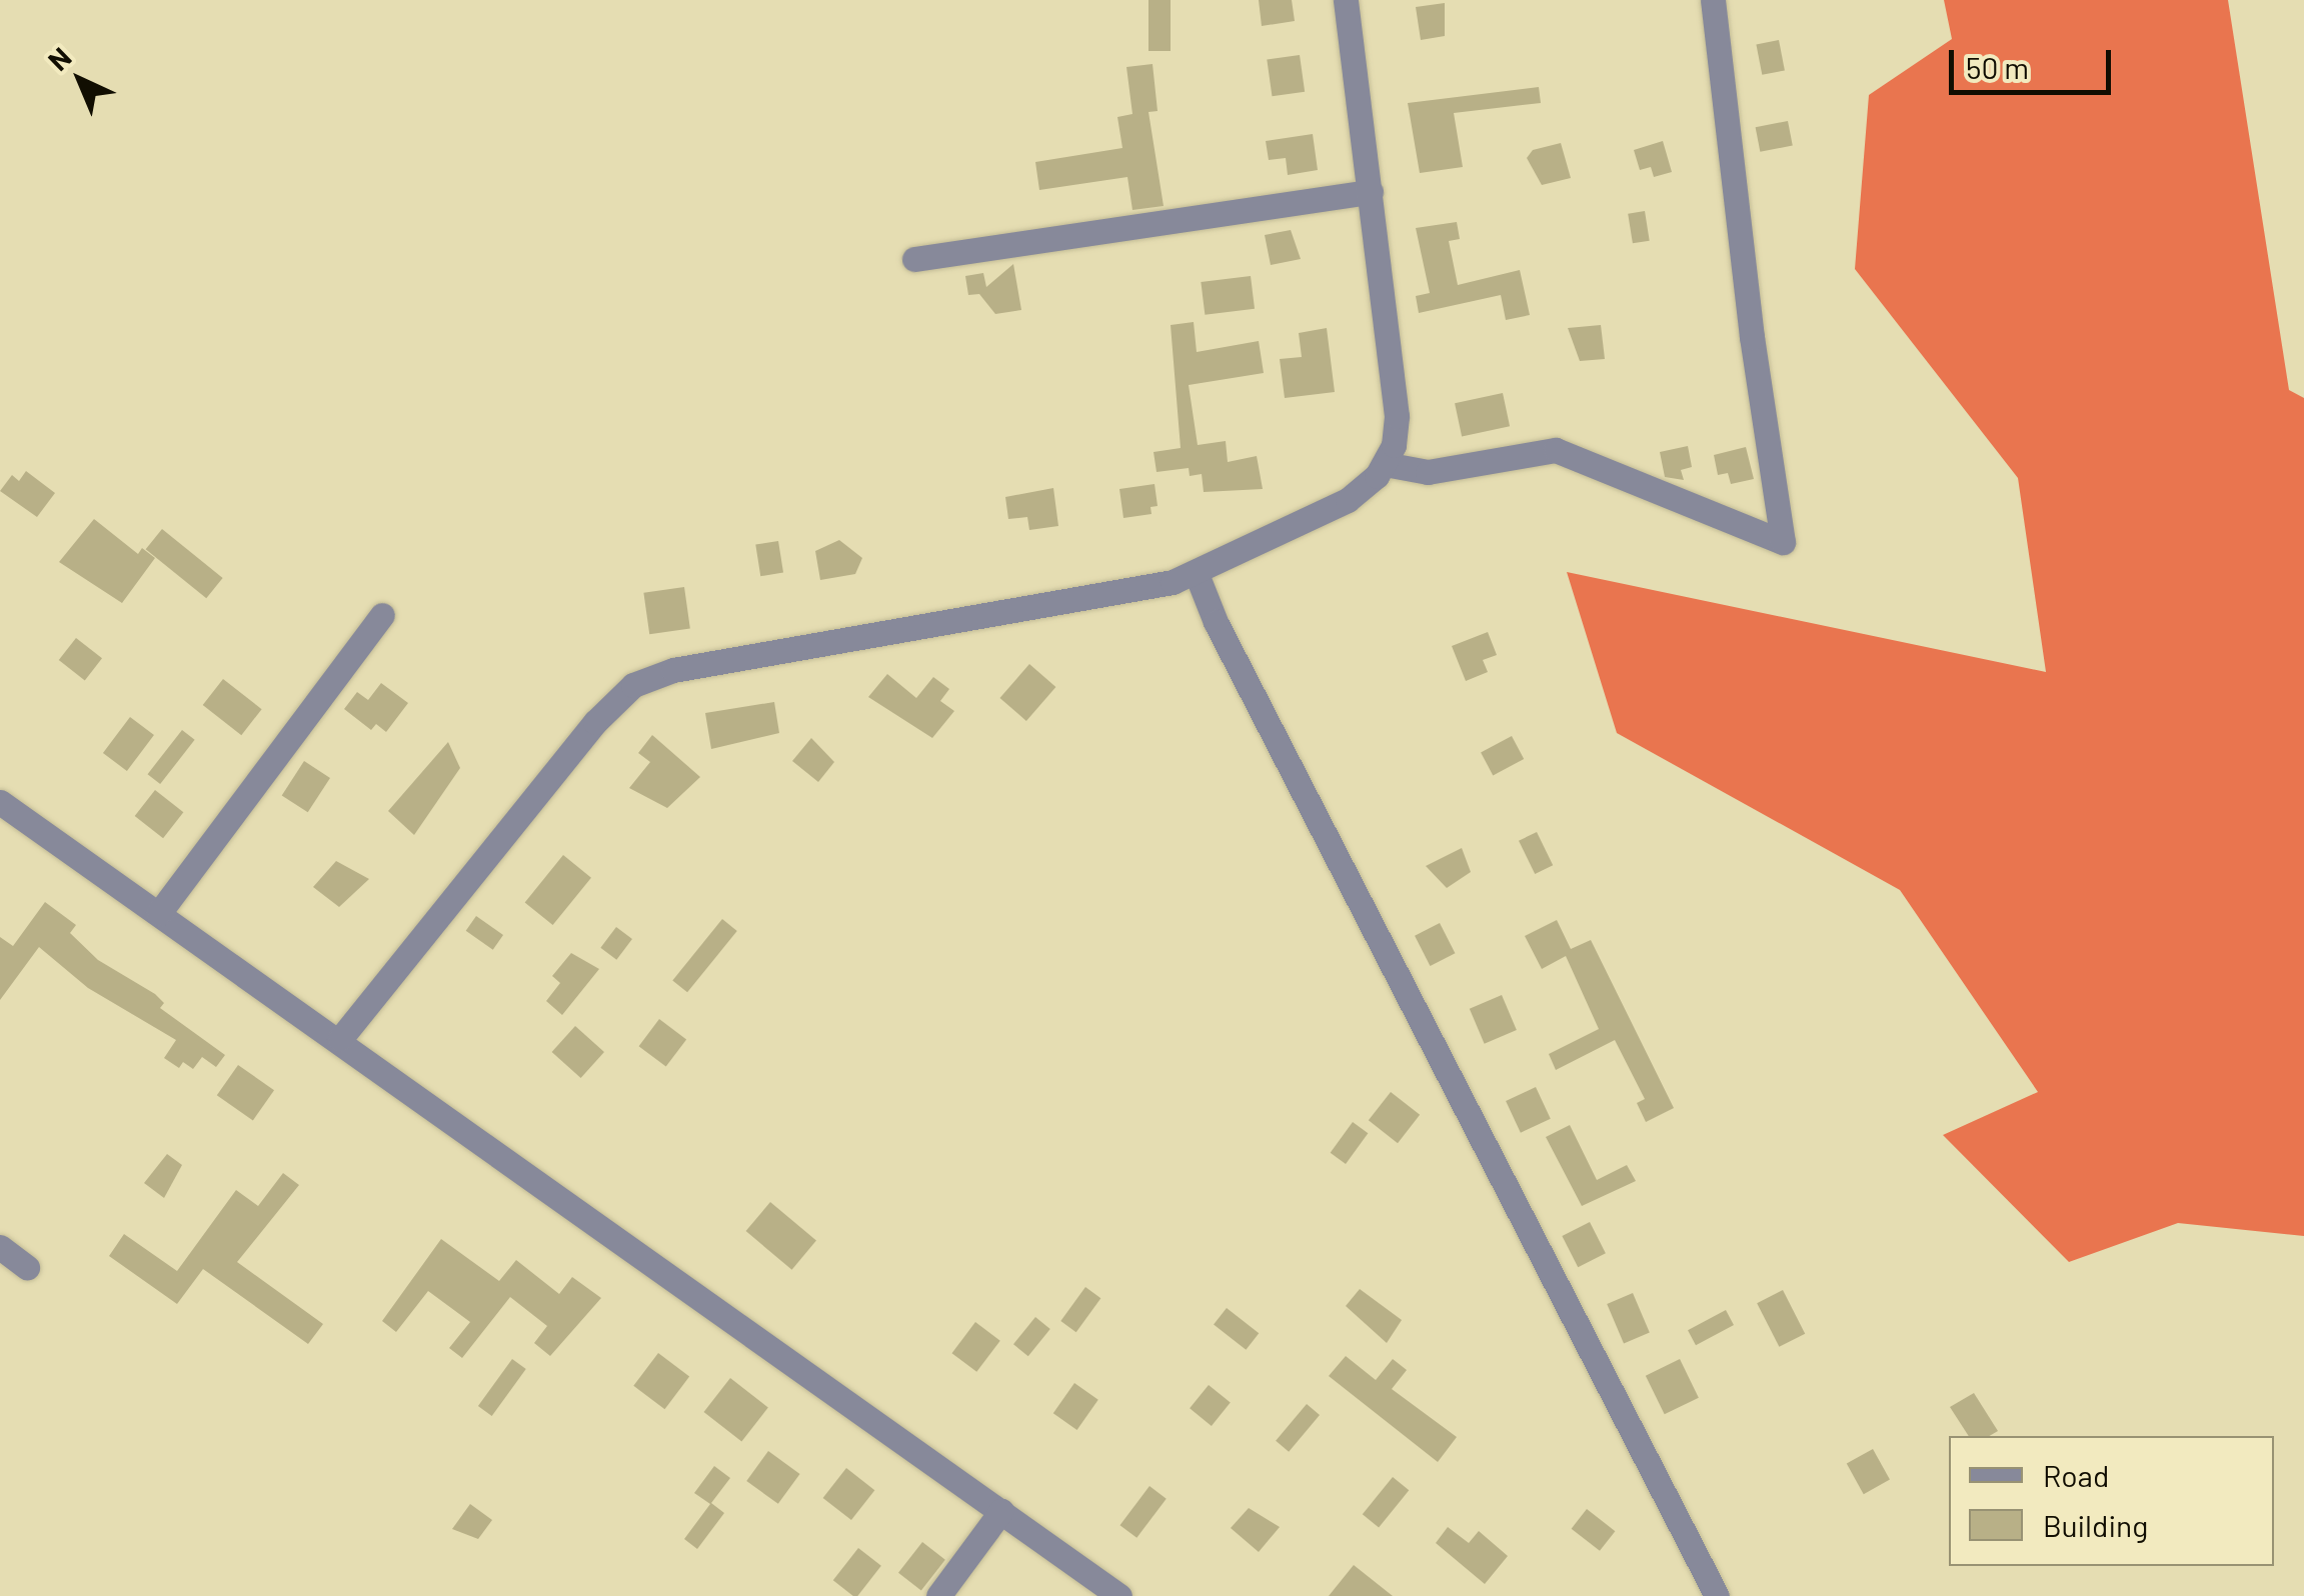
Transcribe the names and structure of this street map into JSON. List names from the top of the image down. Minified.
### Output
{"legend":["Road","Building"],"scale_bar":"50 m","north":"top left"}
